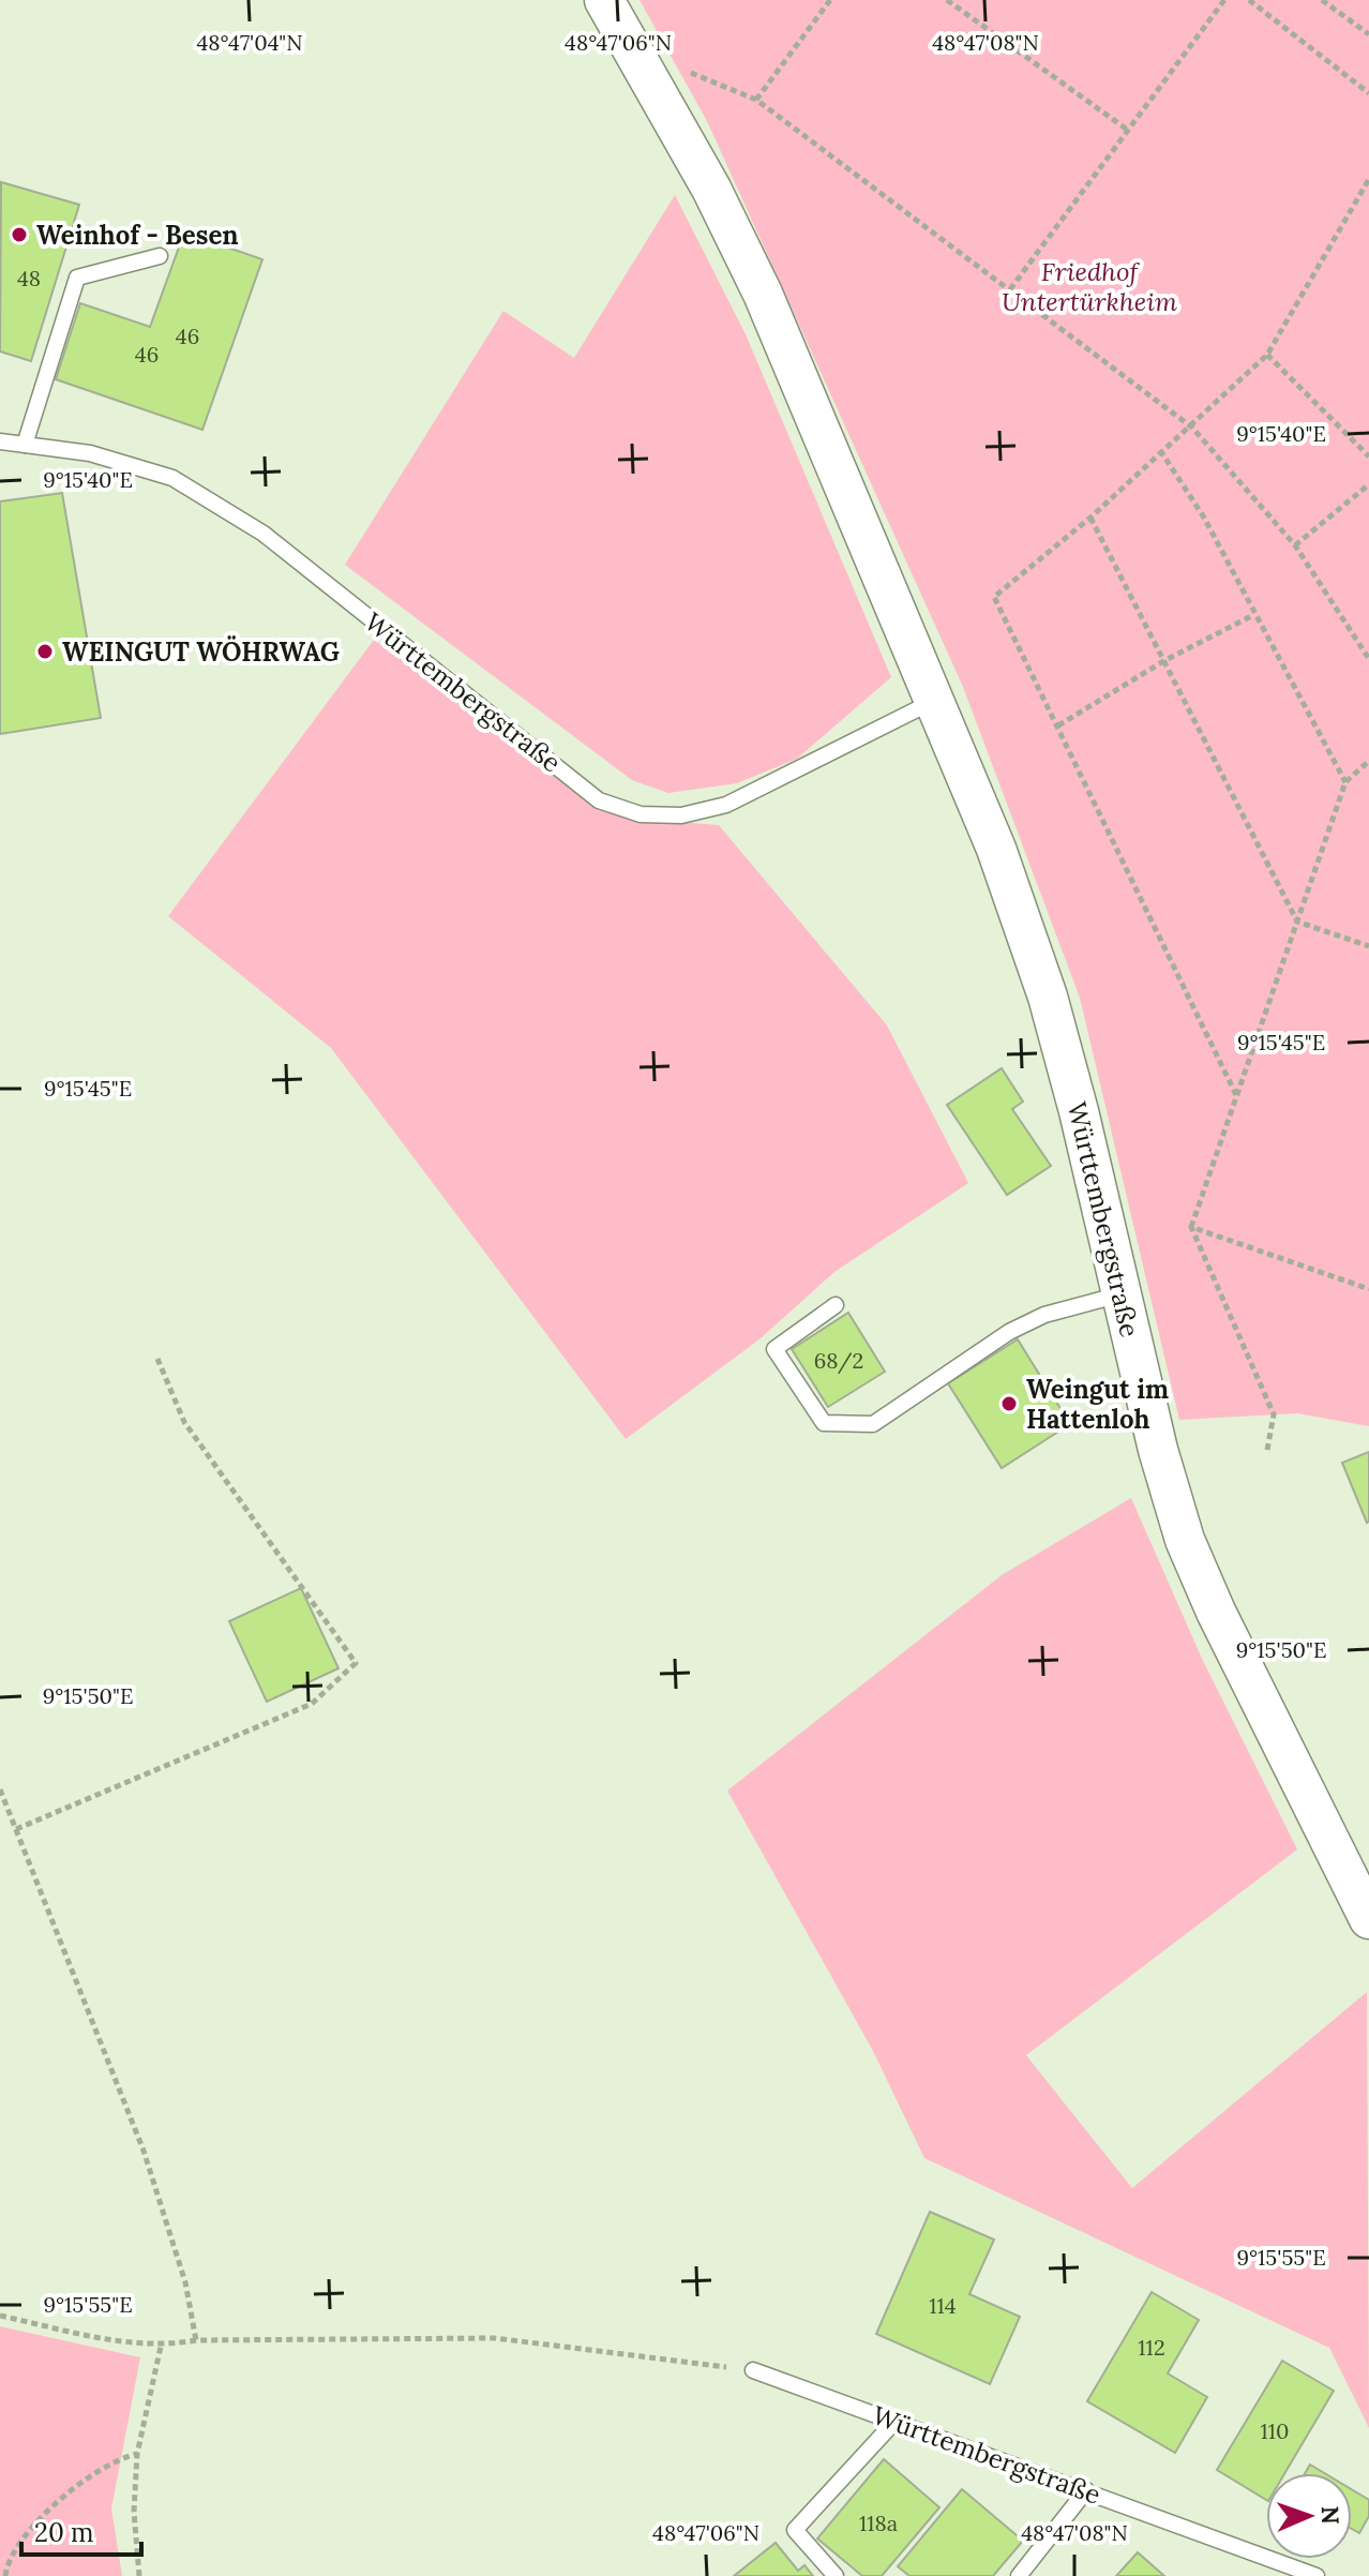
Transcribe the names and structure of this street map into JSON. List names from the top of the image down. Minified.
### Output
{"streets":{"street":["Württembergstraße"]},"parks":["Friedhof Untertürkheim"],"places":["Weinhof - Besen","WEINGUT WÖHRWAG","Weingut im Hattenloh"],"house_numbers":["48","46","46","68/2","114","112","110","118a"],"scale_bar":"20 m","north":"right","coordinates":["48°47'04\"N","48°47'06\"N","48°47'08\"N","9°15'40\"E","9°15'45\"E","9°15'50\"E","9°15'55\"E"]}
